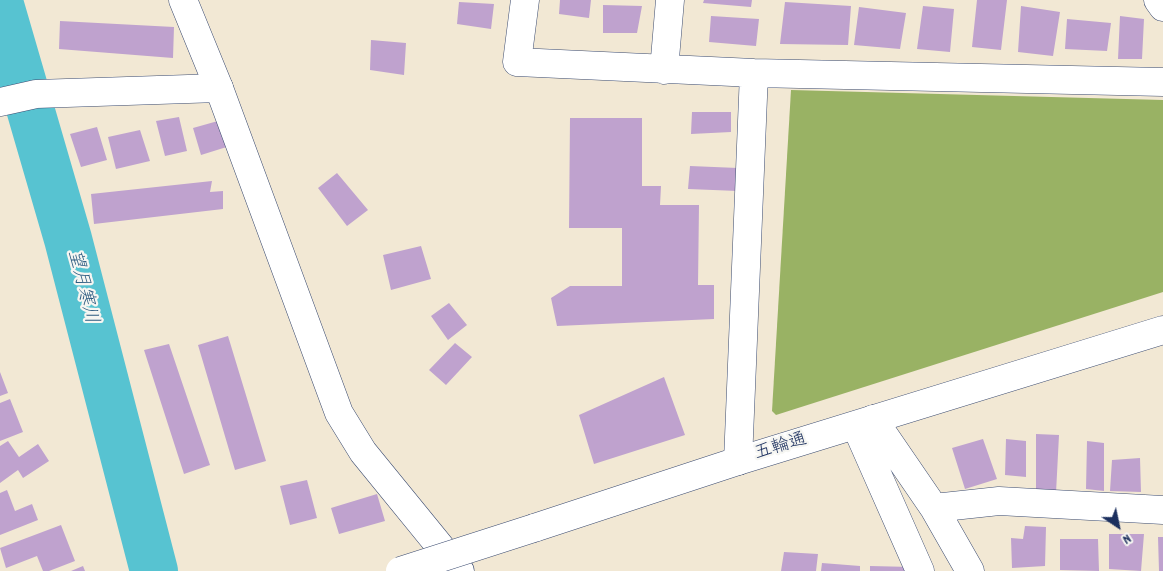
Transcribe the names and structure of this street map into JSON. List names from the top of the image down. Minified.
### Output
{"streets":{"street":["五輪通"]},"water":["望月寒川"],"north":"bottom right"}
